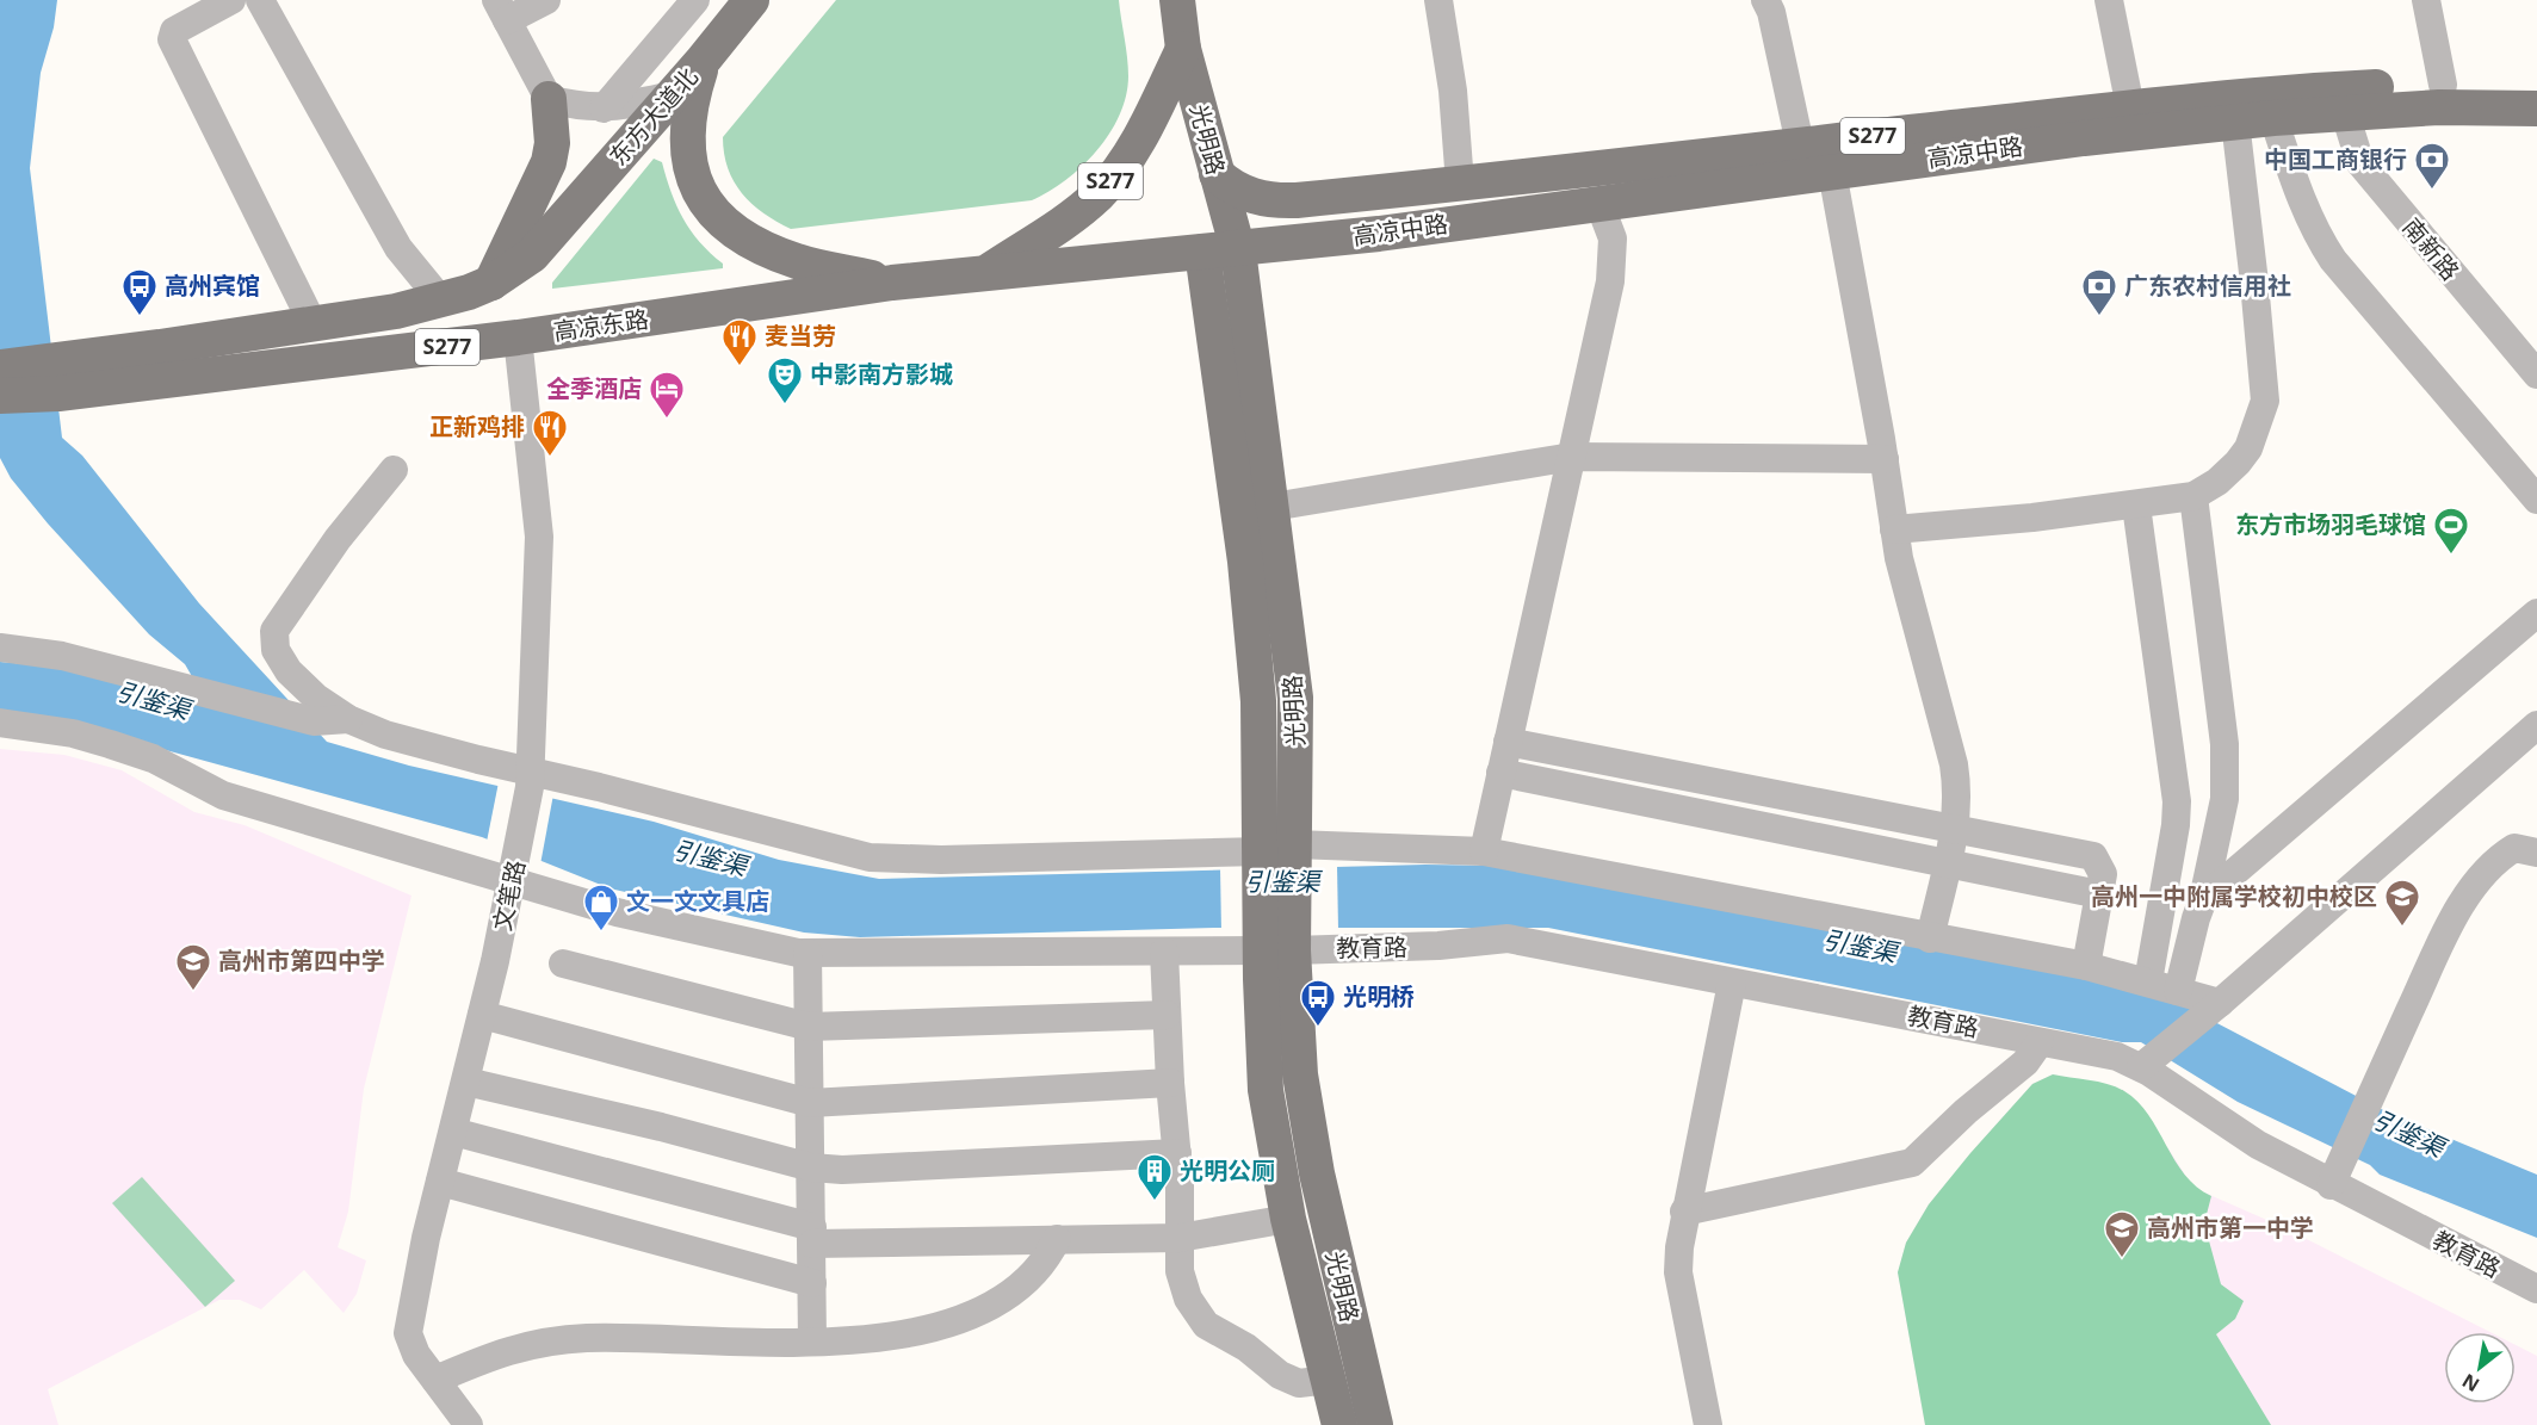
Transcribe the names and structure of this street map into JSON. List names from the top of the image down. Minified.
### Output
{"streets":{"main road":["东方大道北","S277","光明路","高凉中路","高凉东路"],"street":["南新路","文笔路","教育路"]},"crossings":[["东方大道北","S277"],["东方大道北","高凉东路"],["S277","光明路"],["S277","高凉东路"],["光明路","高凉中路"],["光明路","高凉东路"],["光明路","教育路"],["高凉中路","南新路"],["高凉中路","高凉东路"],["高凉东路","文笔路"],["文笔路","教育路"]],"water":["引鉴渠"],"places":{"bank":["中国工商银行","广东农村信用社"],"bus stop":["高州宾馆","光明桥"],"restaurant":["麦当劳","正新鸡排"],"theatre":["中影南方影城"],"hotel":["全季酒店"],"sports":["东方市场羽毛球馆"],"school or university":["高州一中附属学校初中校区","高州市第四中学","高州市第一中学"],"shop":["文一文文具店"],"building":["光明公厕"]},"north":"bottom left"}
